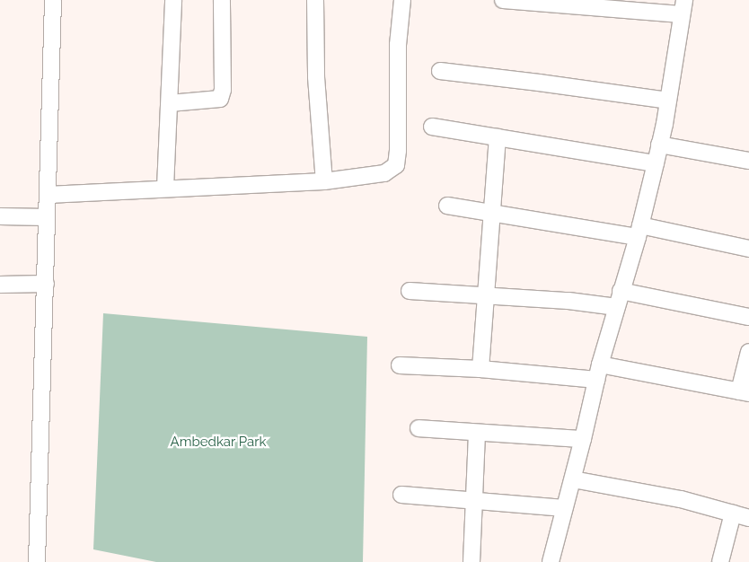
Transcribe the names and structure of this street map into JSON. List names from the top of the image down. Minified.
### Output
{"parks":["Ambedkar Park"]}
